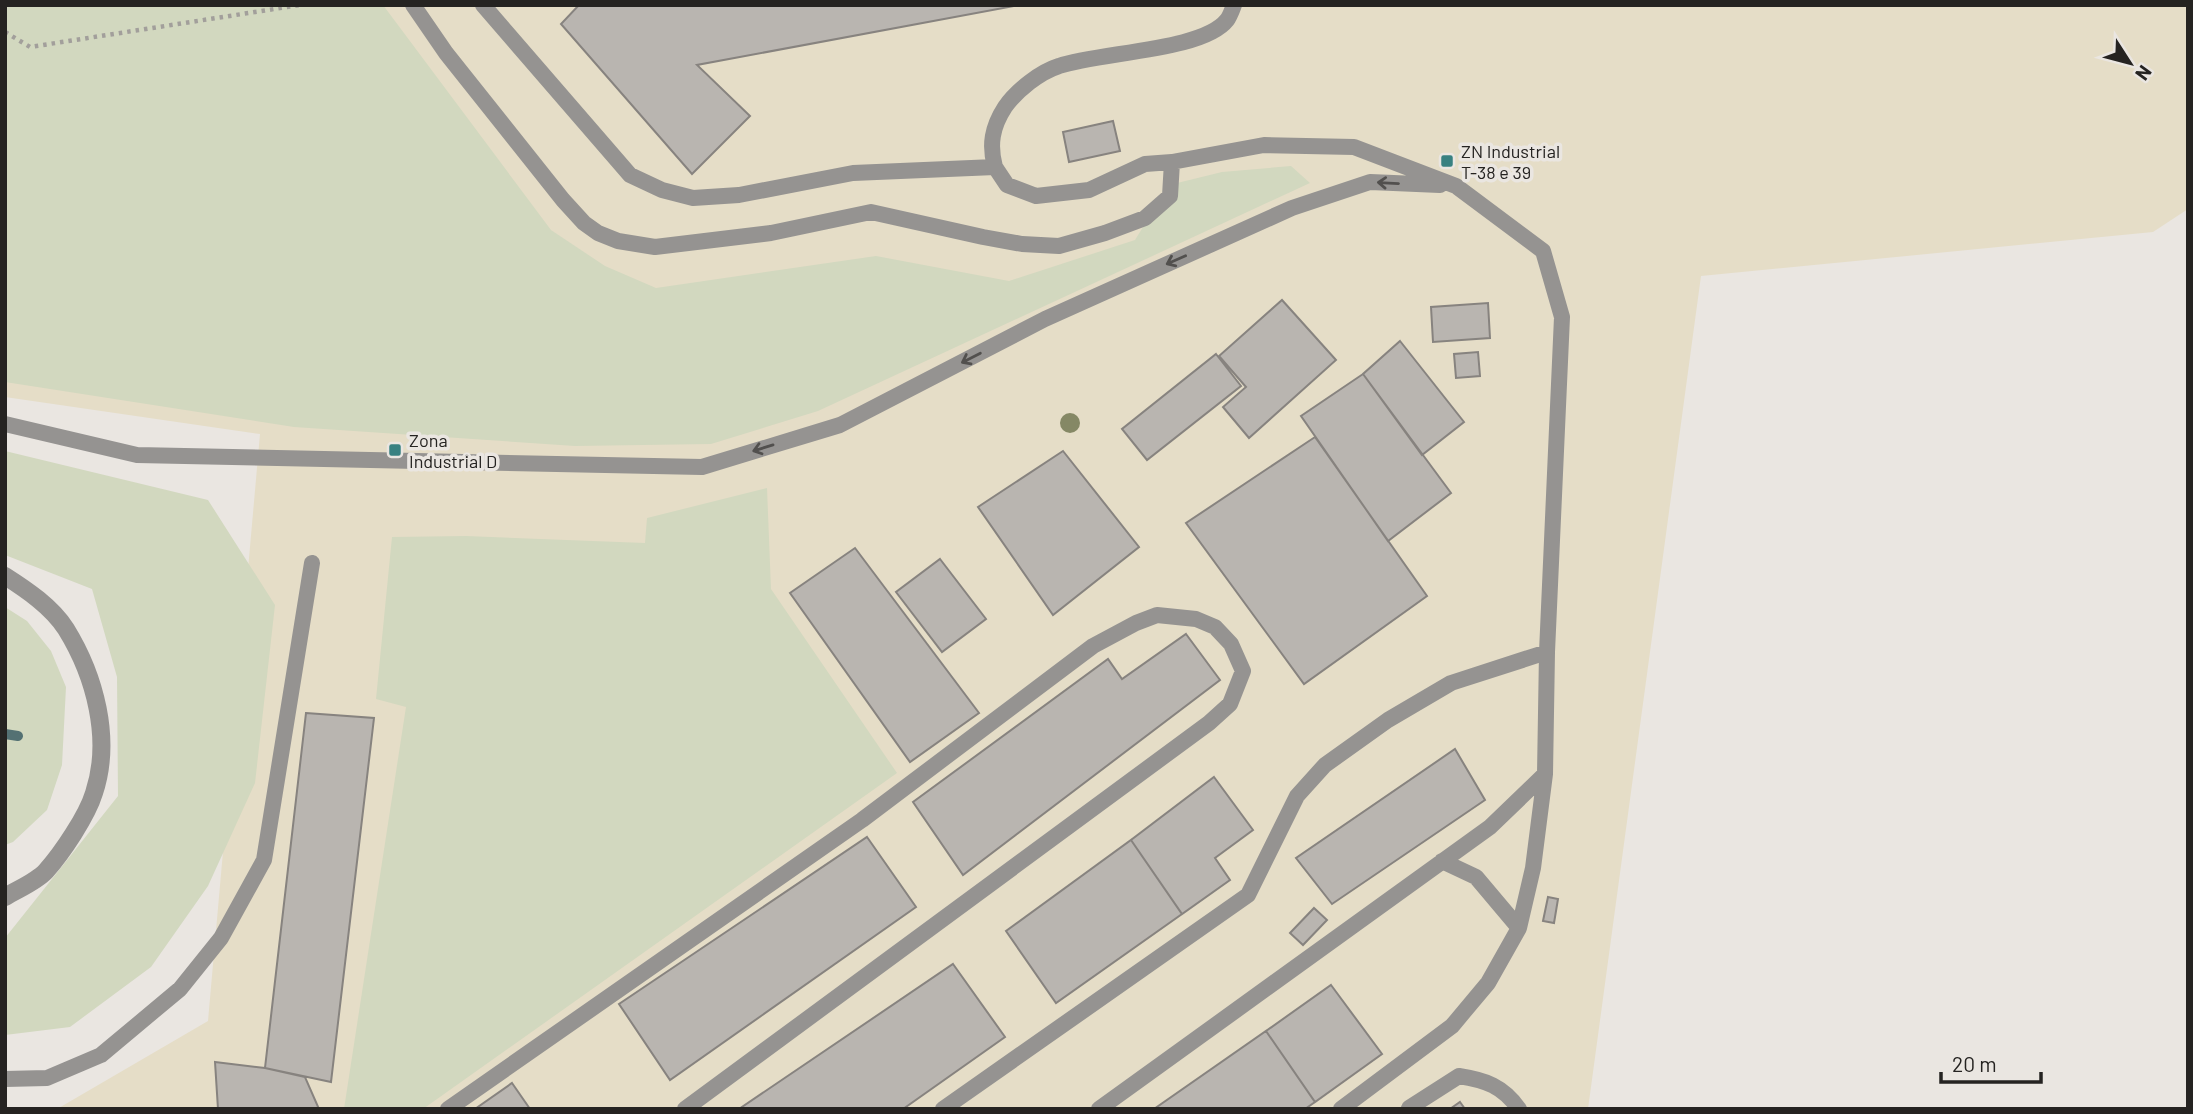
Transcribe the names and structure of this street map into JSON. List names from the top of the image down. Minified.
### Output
{"places":{"transit":["ZN Industrial T-38 e 39","Zona Industrial D"]},"scale_bar":"20 m","north":"bottom right"}
